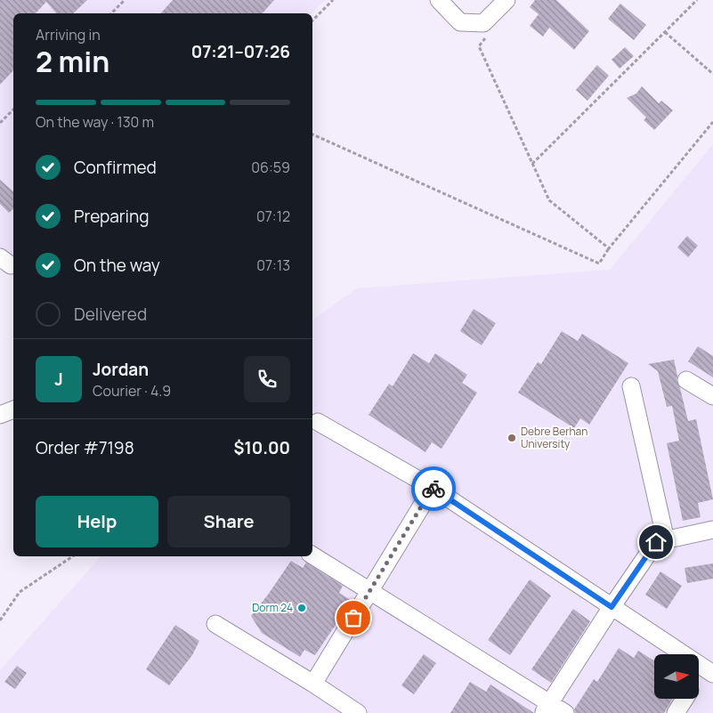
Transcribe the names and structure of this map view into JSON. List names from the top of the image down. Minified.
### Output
{"places":["Debre Berhan University","Dorm 24"],"north":"right","page":{"heading":["2 min","Arriving in","07:21–07:26"],"panel":["Jordan","Courier · 4.9","Order #7198","$10.00"],"bar":"On the way · 130 m","list":[["Confirmed","06:59"],["Preparing","07:12"],["On the way","07:13"],"Delivered"],"round":"J","buttons":["Help","Share"]}}
